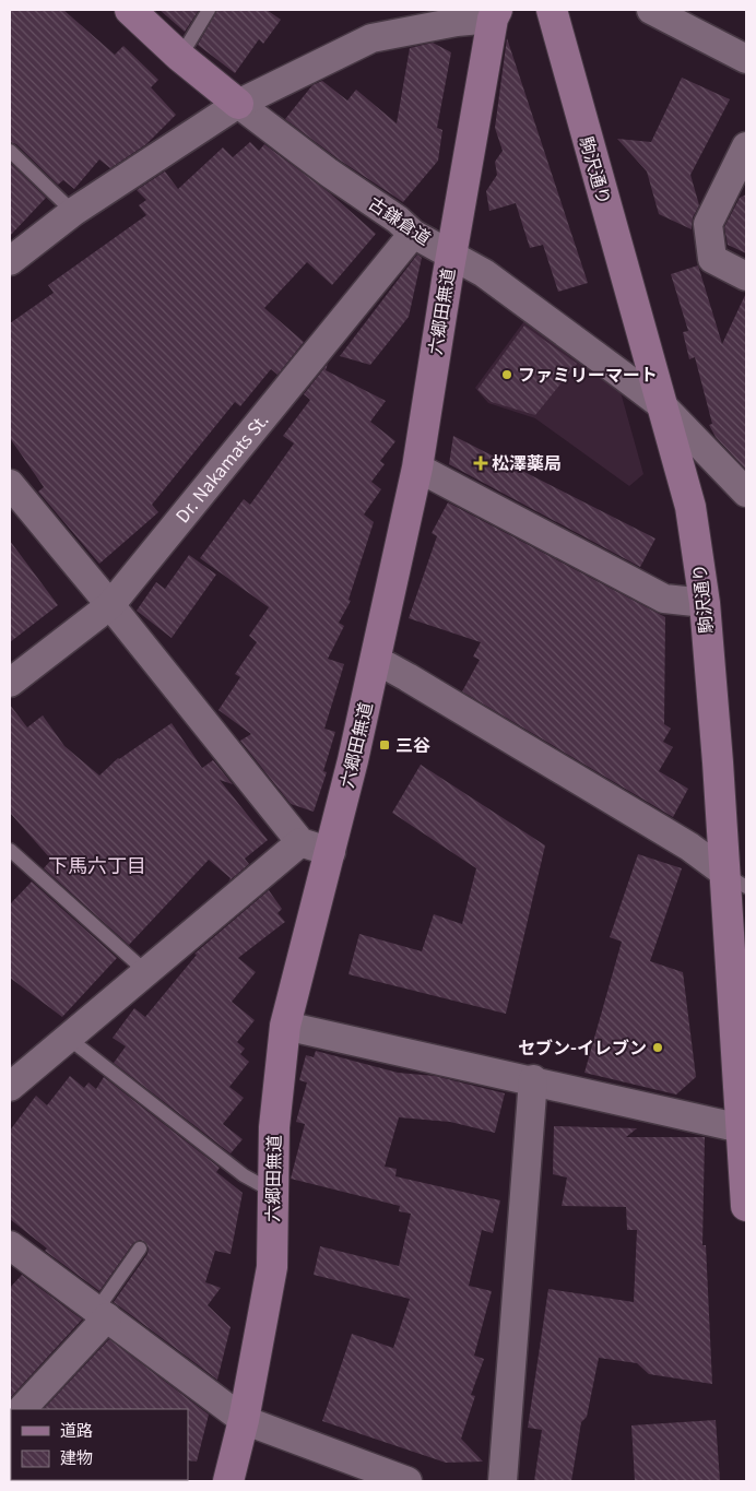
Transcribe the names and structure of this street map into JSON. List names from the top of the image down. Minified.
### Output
{"streets":{"street":["駒沢通り","古鎌倉道","六郷田無道","Dr. Nakamats St."]},"crossings":[["駒沢通り","古鎌倉道"],["古鎌倉道","六郷田無道"],["古鎌倉道","Dr. Nakamats St."]],"districts":["下馬六丁目"],"places":{"other":["ファミリーマート","セブン-イレブン"],"health":["松澤薬局"],"transit":["三谷"]},"legend":["道路","建物"]}
